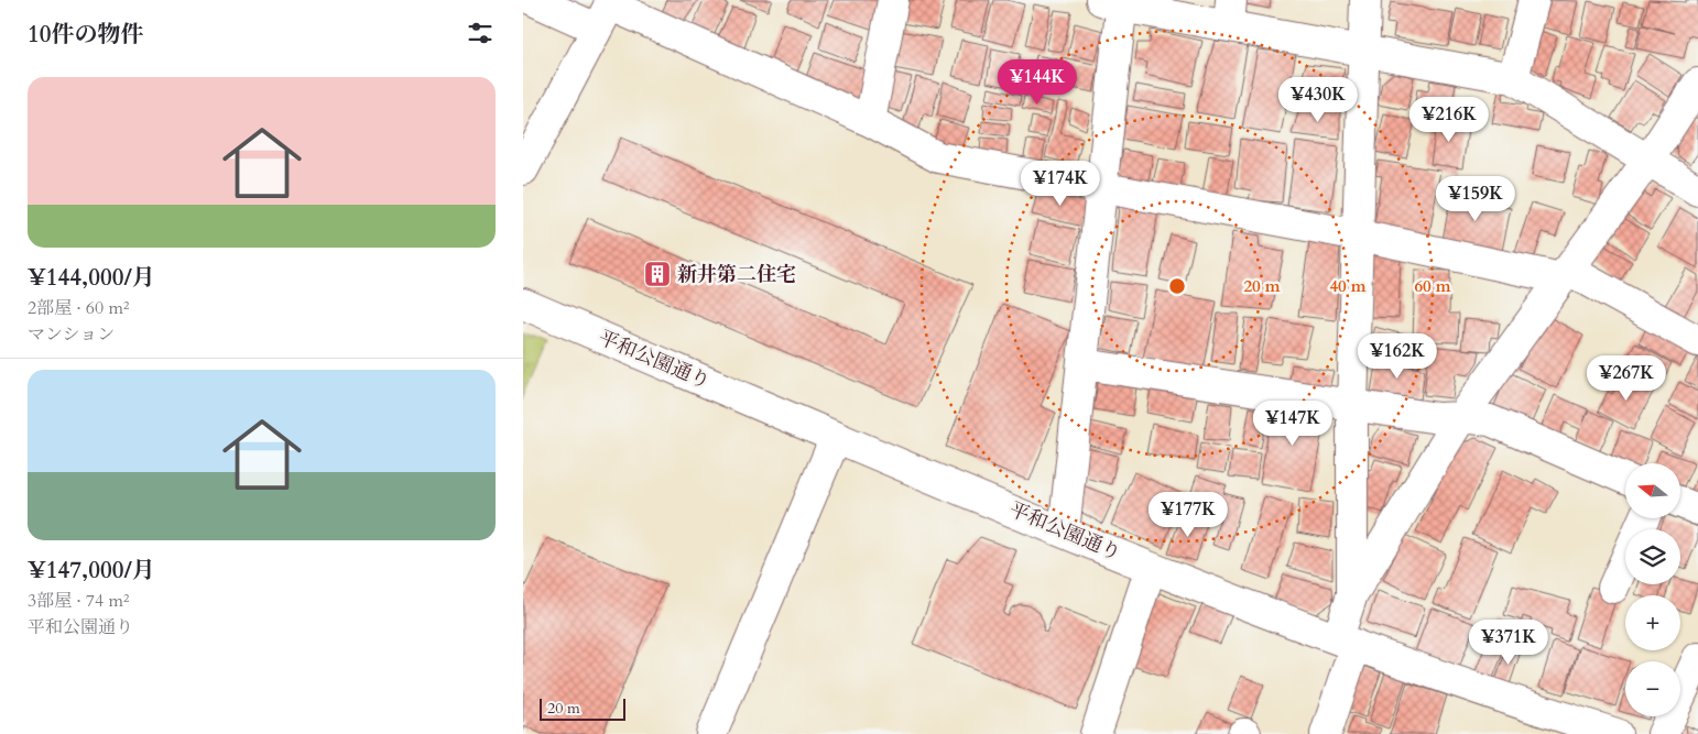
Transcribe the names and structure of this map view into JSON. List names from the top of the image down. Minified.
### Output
{"streets":{"street":["平和公園通り"]},"places":{"building":["新井第二住宅"]},"scale_bar":"20 m","north":"left","page":{"heading":"10件の物件","price":["¥144K","¥430K","¥216K","¥174K","¥159K","¥162K","¥267K","¥147K","¥177K","¥371K"],"list":[{"name":"¥144,000/月","note":"2部屋 · 60 m² · マンション"},{"name":"¥147,000/月","note":"3部屋 · 74 m² · 平和公園通り"}],"map_buttons":["+","−"],"scale":"20 m"},"rings":["20 m","40 m","60 m"]}
